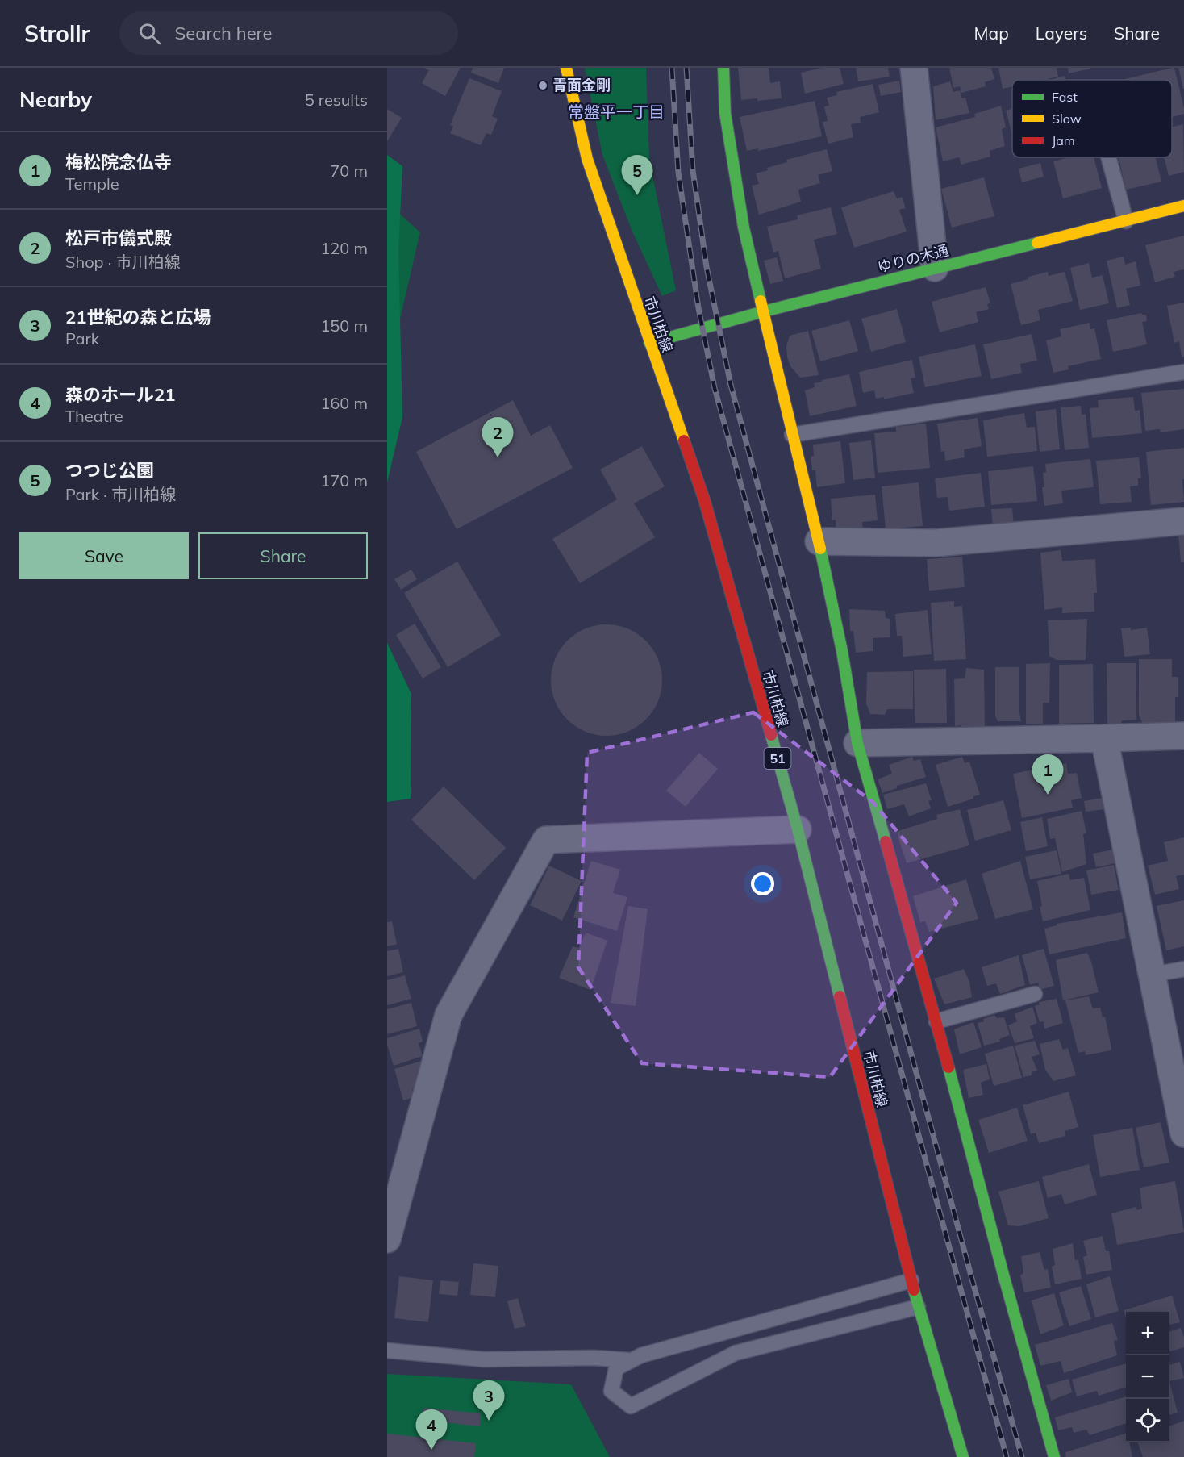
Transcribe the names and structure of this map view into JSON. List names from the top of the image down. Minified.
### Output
{"streets":{"street":["ゆりの木通","市川柏線","51"]},"crossings":[["ゆりの木通","市川柏線"]],"districts":["常盤平一丁目"],"places":["青面金剛"],"legend":["Fast","Slow","Jam"],"page":{"header":"Strollr","search":"Search here","nav":["Map","Layers","Share"],"heading":["Nearby","5 results"],"list":[{"mark":"1","name":"梅松院念仏寺","note":"Temple","value":"70 m"},{"mark":"2","name":"松戸市儀式殿","note":"Shop · 市川柏線","value":"120 m"},{"mark":"3","name":"21世紀の森と広場","note":"Park","value":"150 m"},{"mark":"4","name":"森のホール21","note":"Theatre","value":"160 m"},{"mark":"5","name":"つつじ公園","note":"Park · 市川柏線","value":"170 m"}],"pins":["5","2","1","3","4"],"buttons":["Save","Share"],"map_buttons":["+","−"]}}
